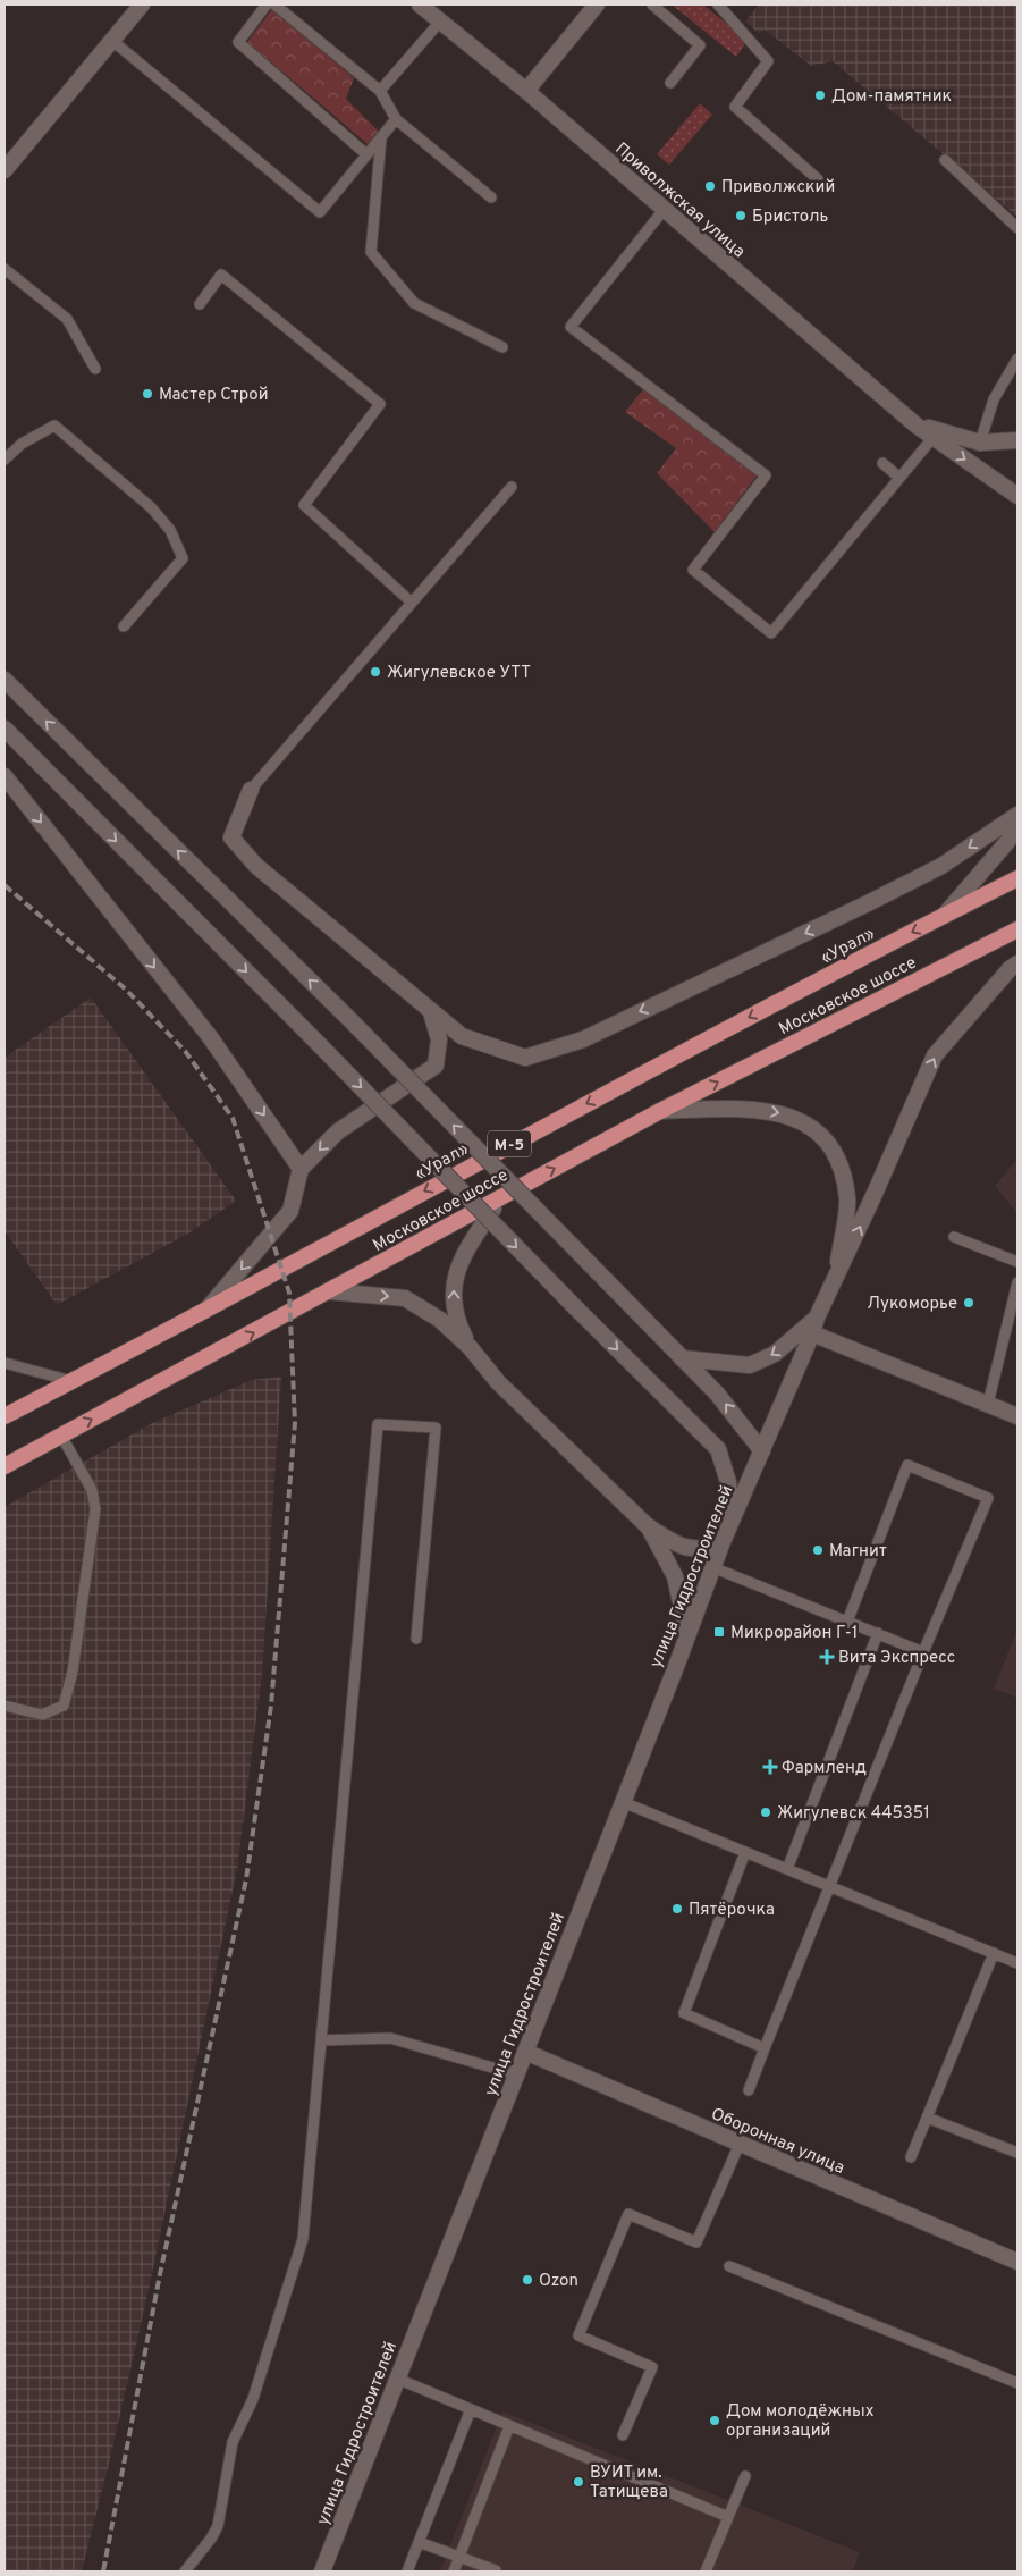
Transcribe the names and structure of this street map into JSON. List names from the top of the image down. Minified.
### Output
{"streets":{"highway":["«Урал»","Московское шоссе","М-5"],"street":["Приволжская улица","улица Гидростроителей","Оборонная улица"]},"crossings":[["улица Гидростроителей","Оборонная улица"]],"one_way":["«Урал»","Московское шоссе"],"places":{"other":["Дом-памятник","Приволжский","Бристоль","Мастер Строй","Жигулевское УТТ","Лукоморье","Магнит","Жигулевск 445351","Пятёрочка","Ozon","Дом молодёжных организаций","ВУИТ им. Татищева"],"transit":["Микрорайон Г-1"],"health":["Вита Экспресс","Фармленд"]}}
